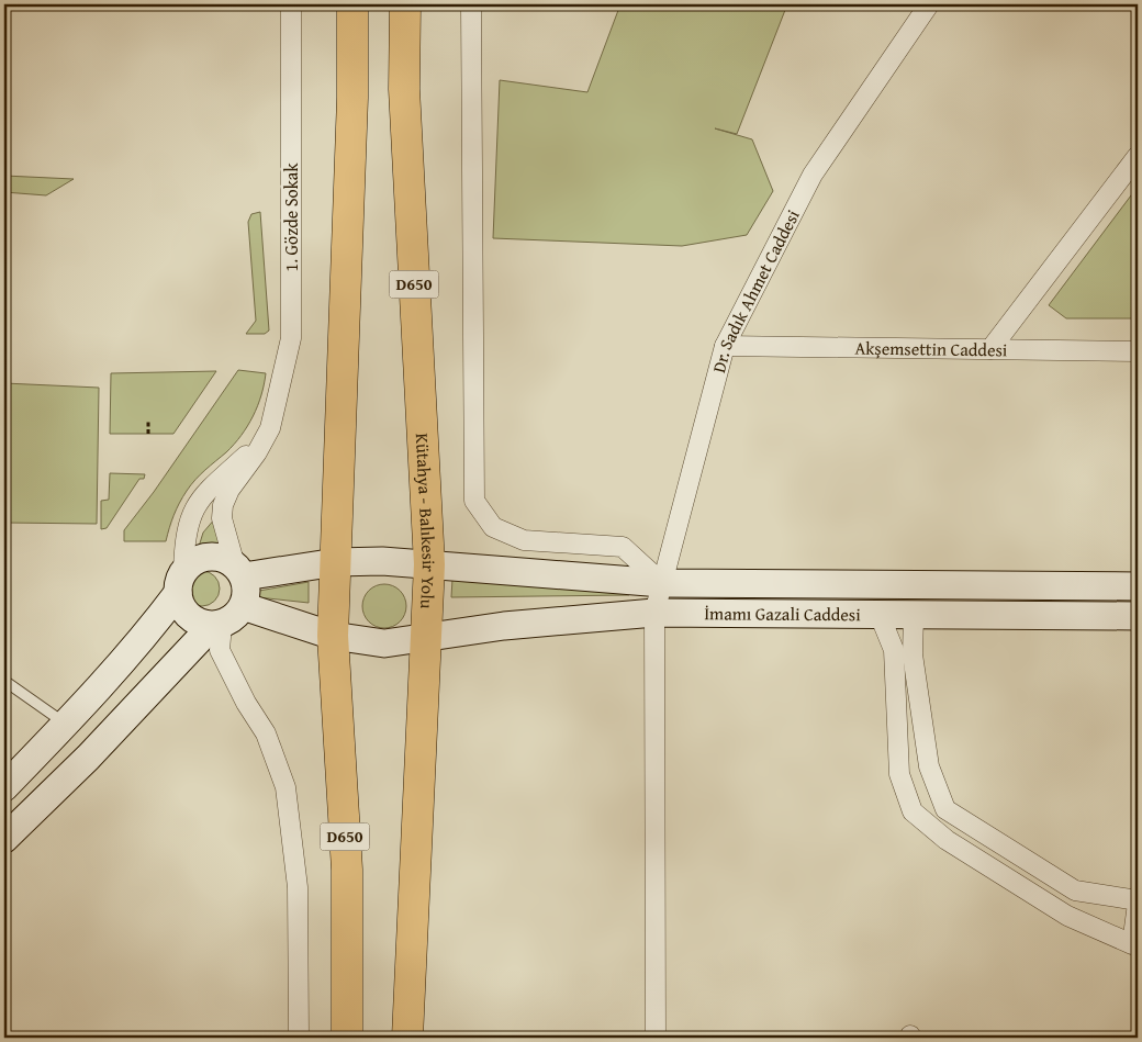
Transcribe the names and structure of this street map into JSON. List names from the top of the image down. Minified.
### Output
{"streets":{"highway":["D650","Kütahya - Balıkesir Yolu"],"main road":["İmamı Gazali Caddesi"],"street":["1. Gözde Sokak","Dr. Sadık Ahmet Caddesi","Akşemsettin Caddesi"]},"crossings":[["D650","İmamı Gazali Caddesi"],["Dr. Sadık Ahmet Caddesi","Akşemsettin Caddesi"],["Dr. Sadık Ahmet Caddesi","İmamı Gazali Caddesi"],["Kütahya - Balıkesir Yolu","İmamı Gazali Caddesi"]]}
